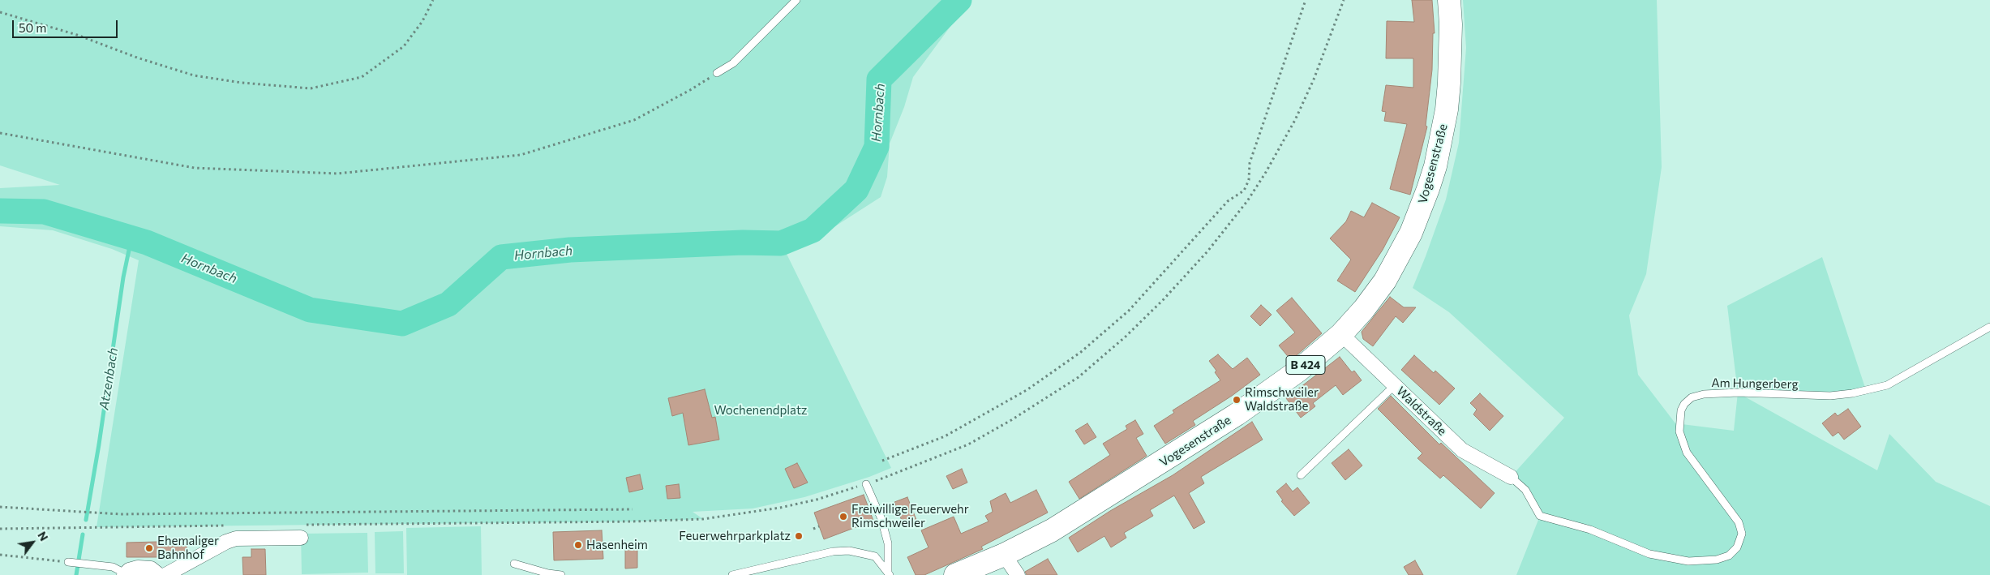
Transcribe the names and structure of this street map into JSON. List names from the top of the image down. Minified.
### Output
{"streets":{"main road":["Vogesenstraße","B 424"],"street":["Waldstraße"],"lane":["Am Hungerberg"]},"crossings":[["Vogesenstraße","Waldstraße"],["Am Hungerberg","Waldstraße"]],"water":["Hornbach","Atzenbach"],"parks":["Wochenendplatz"],"places":["Rimschweiler Waldstraße","Freiwillige Feuerwehr Rimschweiler","Feuerwehrparkplatz","Hasenheim","Ehemaliger Bahnhof"],"scale_bar":"50 m","north":"top right"}
